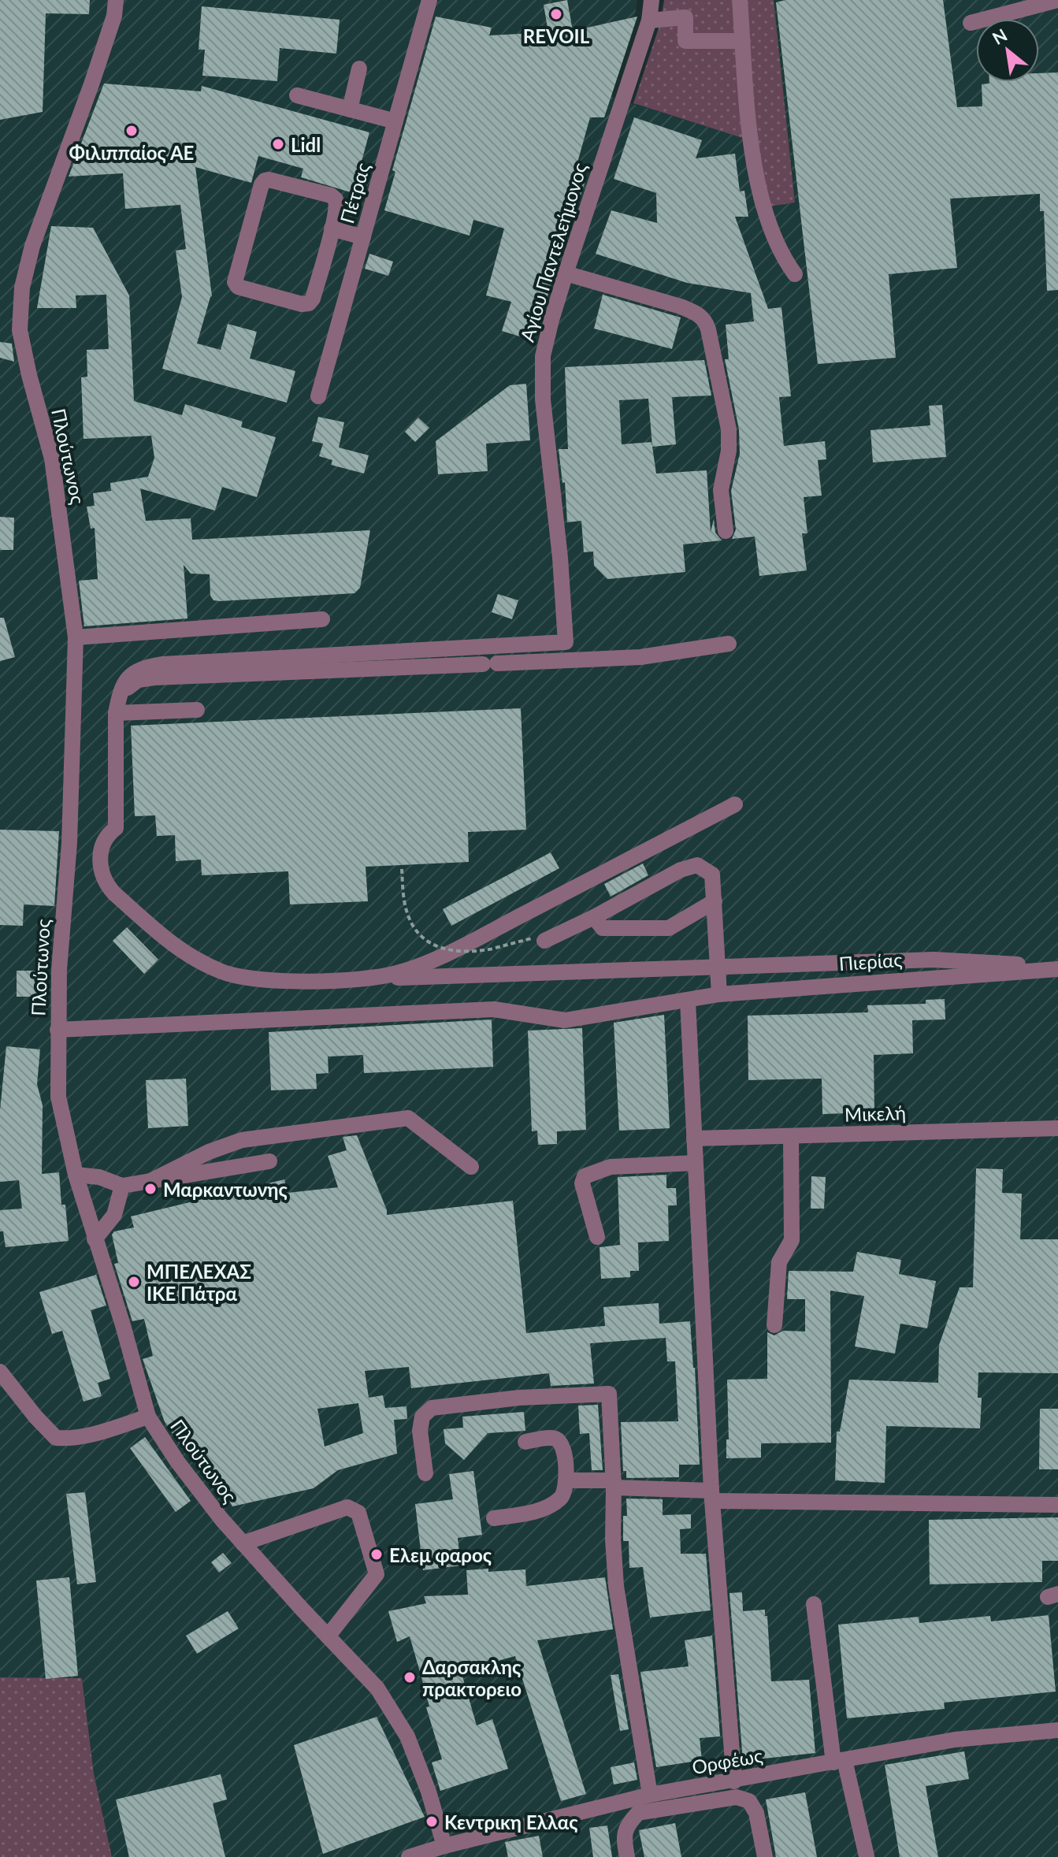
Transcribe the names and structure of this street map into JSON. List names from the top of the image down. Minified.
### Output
{"streets":{"street":["Πέτρας","Αγίου Παντελεήμονος","Πλούτωνος","Πιερίας","Μικελή","Ορφέως"]},"crossings":[["Πλούτωνος","Πιερίας"],["Πλούτωνος","Ορφέως"]],"places":["REVOIL","Φιλιππαίος ΑΕ","Lidl","Μαρκαντωνης","ΜΠΕΛΕΧΑΣ ΙΚΕ Πάτρα","Ελεμ φαρος","Δαρσακλης πρακτορειο","Κεντρικη Ελλας"],"north":"top left"}
